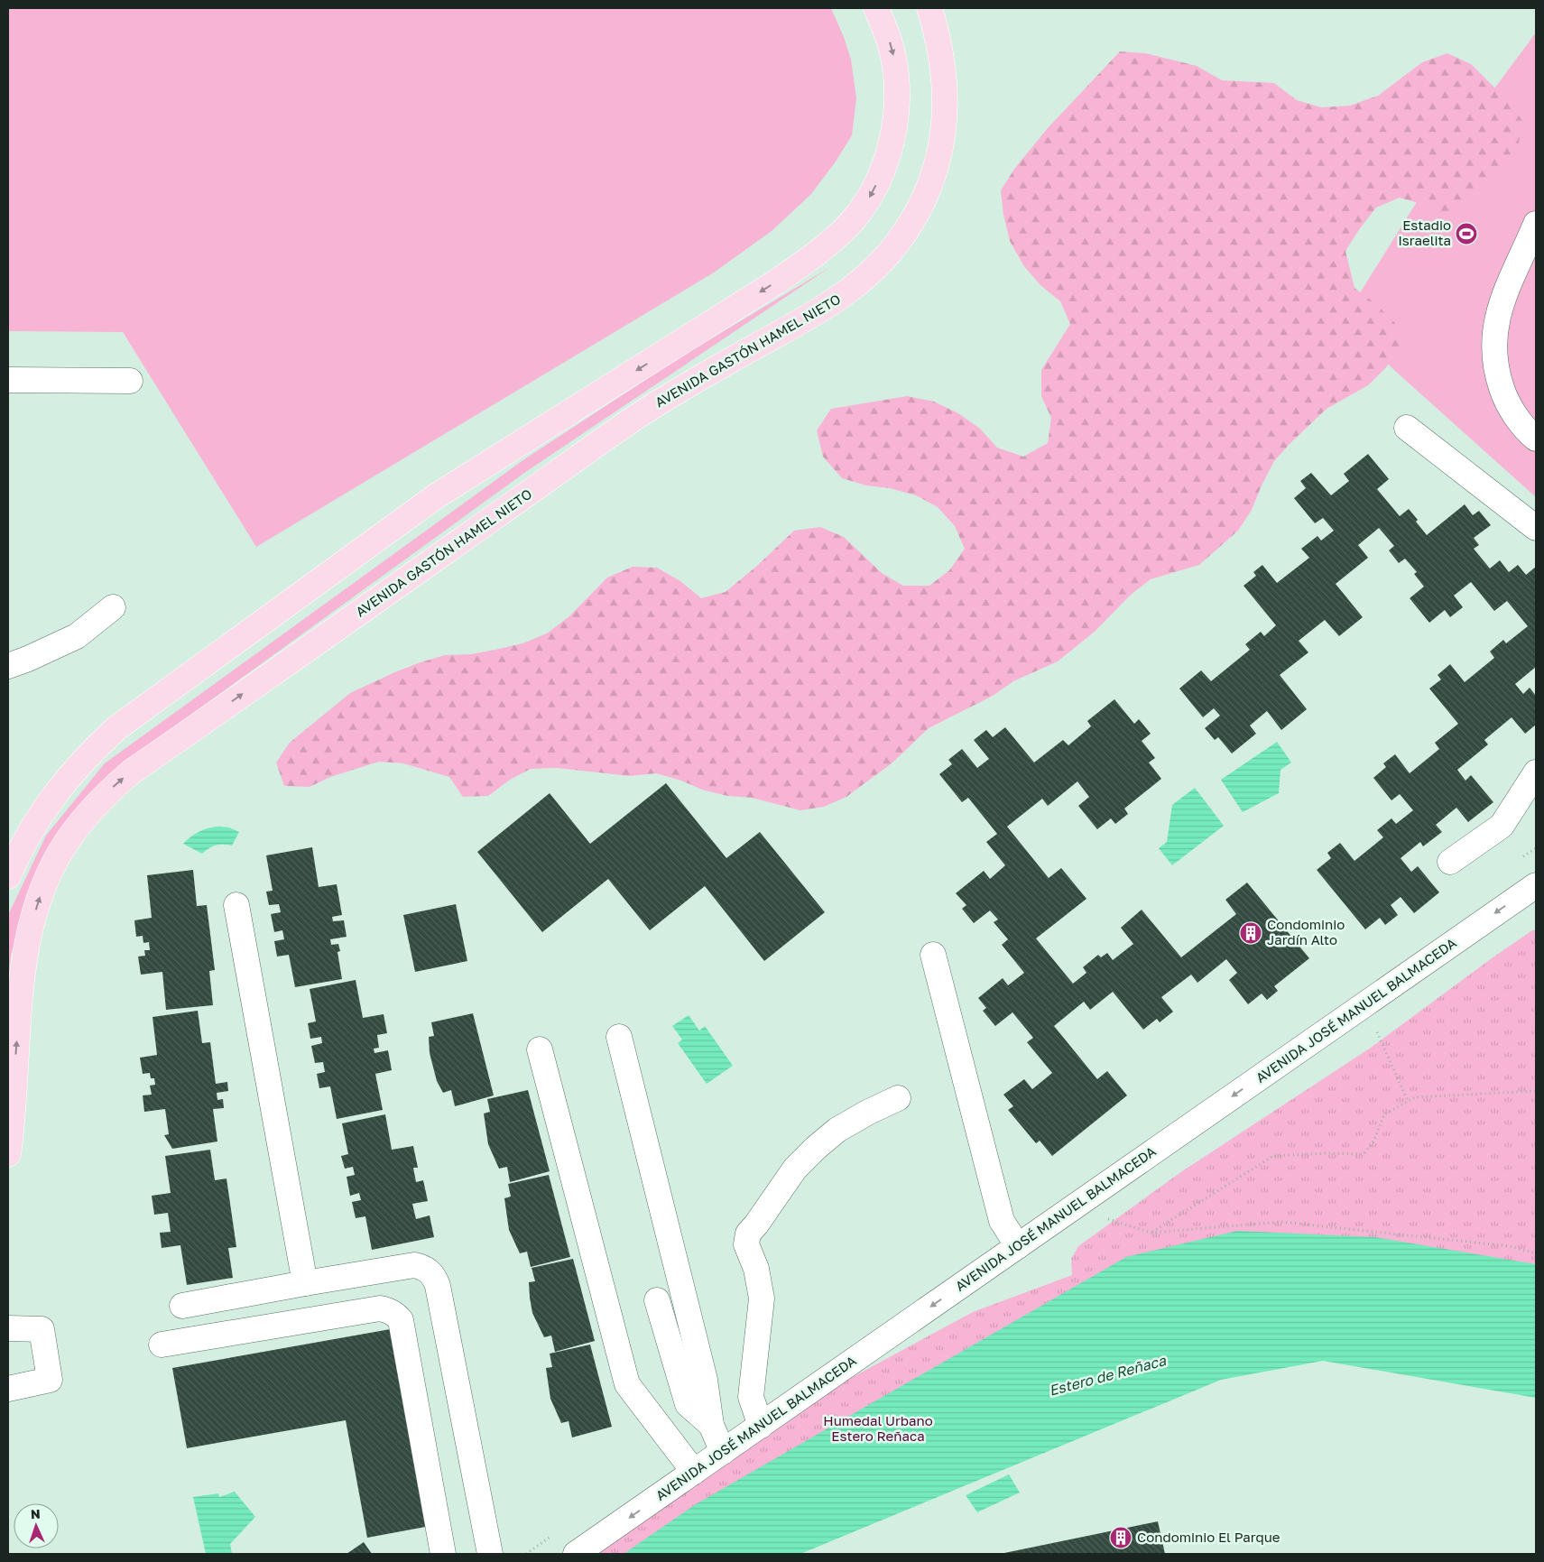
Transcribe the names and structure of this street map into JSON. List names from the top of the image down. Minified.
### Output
{"streets":{"main road":["AVENIDA GASTÓN HAMEL NIETO"],"street":["AVENIDA JOSÉ MANUEL BALMACEDA"]},"one_way":["AVENIDA JOSÉ MANUEL BALMACEDA"],"water":["Estero de Reñaca"],"parks":["Humedal Urbano Estero Reñaca"],"places":{"sports":["Estadio Israelita"],"building":["Condominio Jardín Alto","Condominio El Parque"]},"north":"top"}
